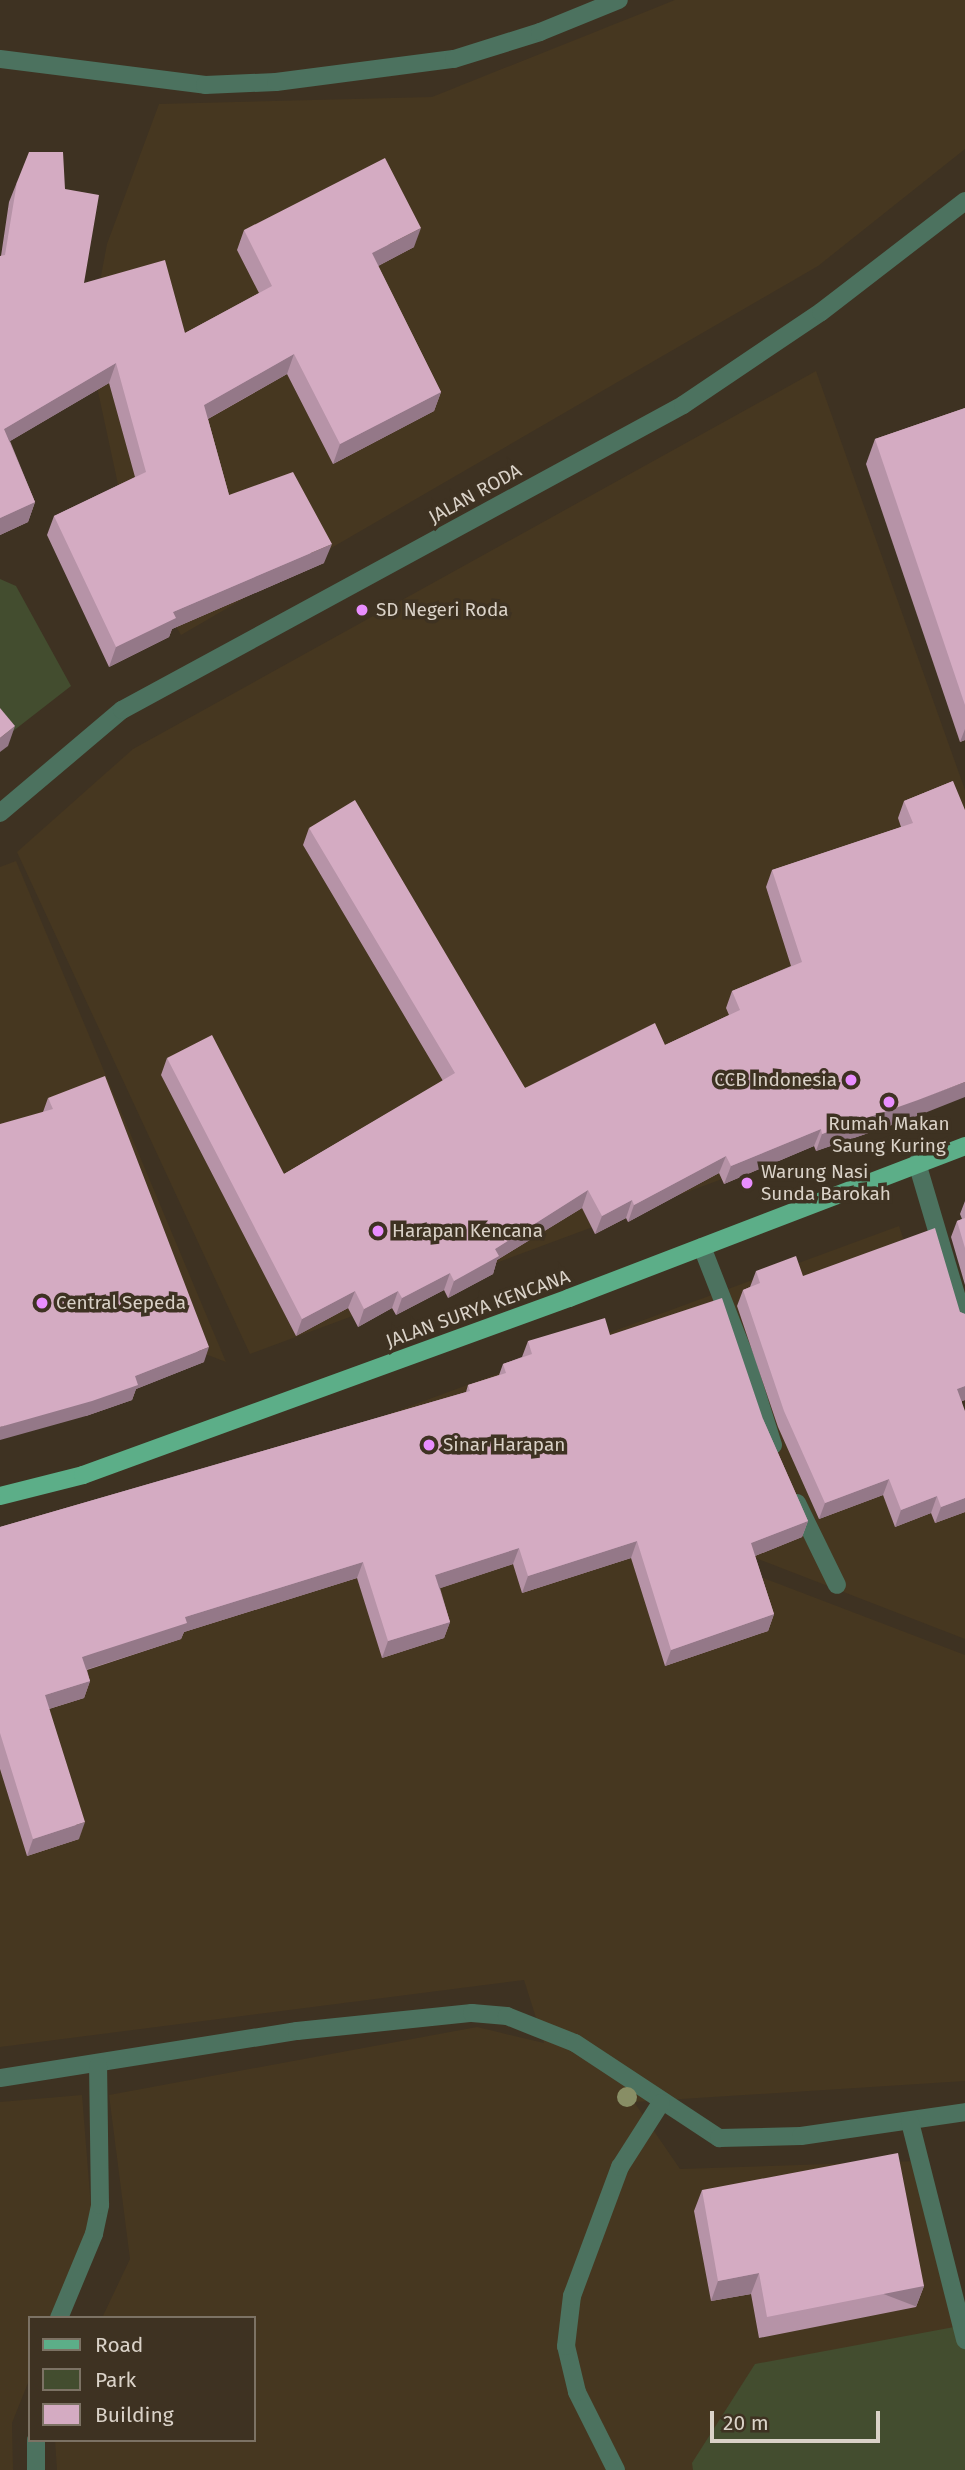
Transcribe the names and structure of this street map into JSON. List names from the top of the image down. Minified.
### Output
{"streets":{"main road":["JALAN SURYA KENCANA"],"street":["JALAN RODA"]},"places":["SD Negeri Roda","CCB Indonesia","Rumah Makan Saung Kuring","Warung Nasi Sunda Barokah","Harapan Kencana","Central Sepeda","Sinar Harapan"],"legend":["Road","Park","Building"],"scale_bar":"20 m"}
